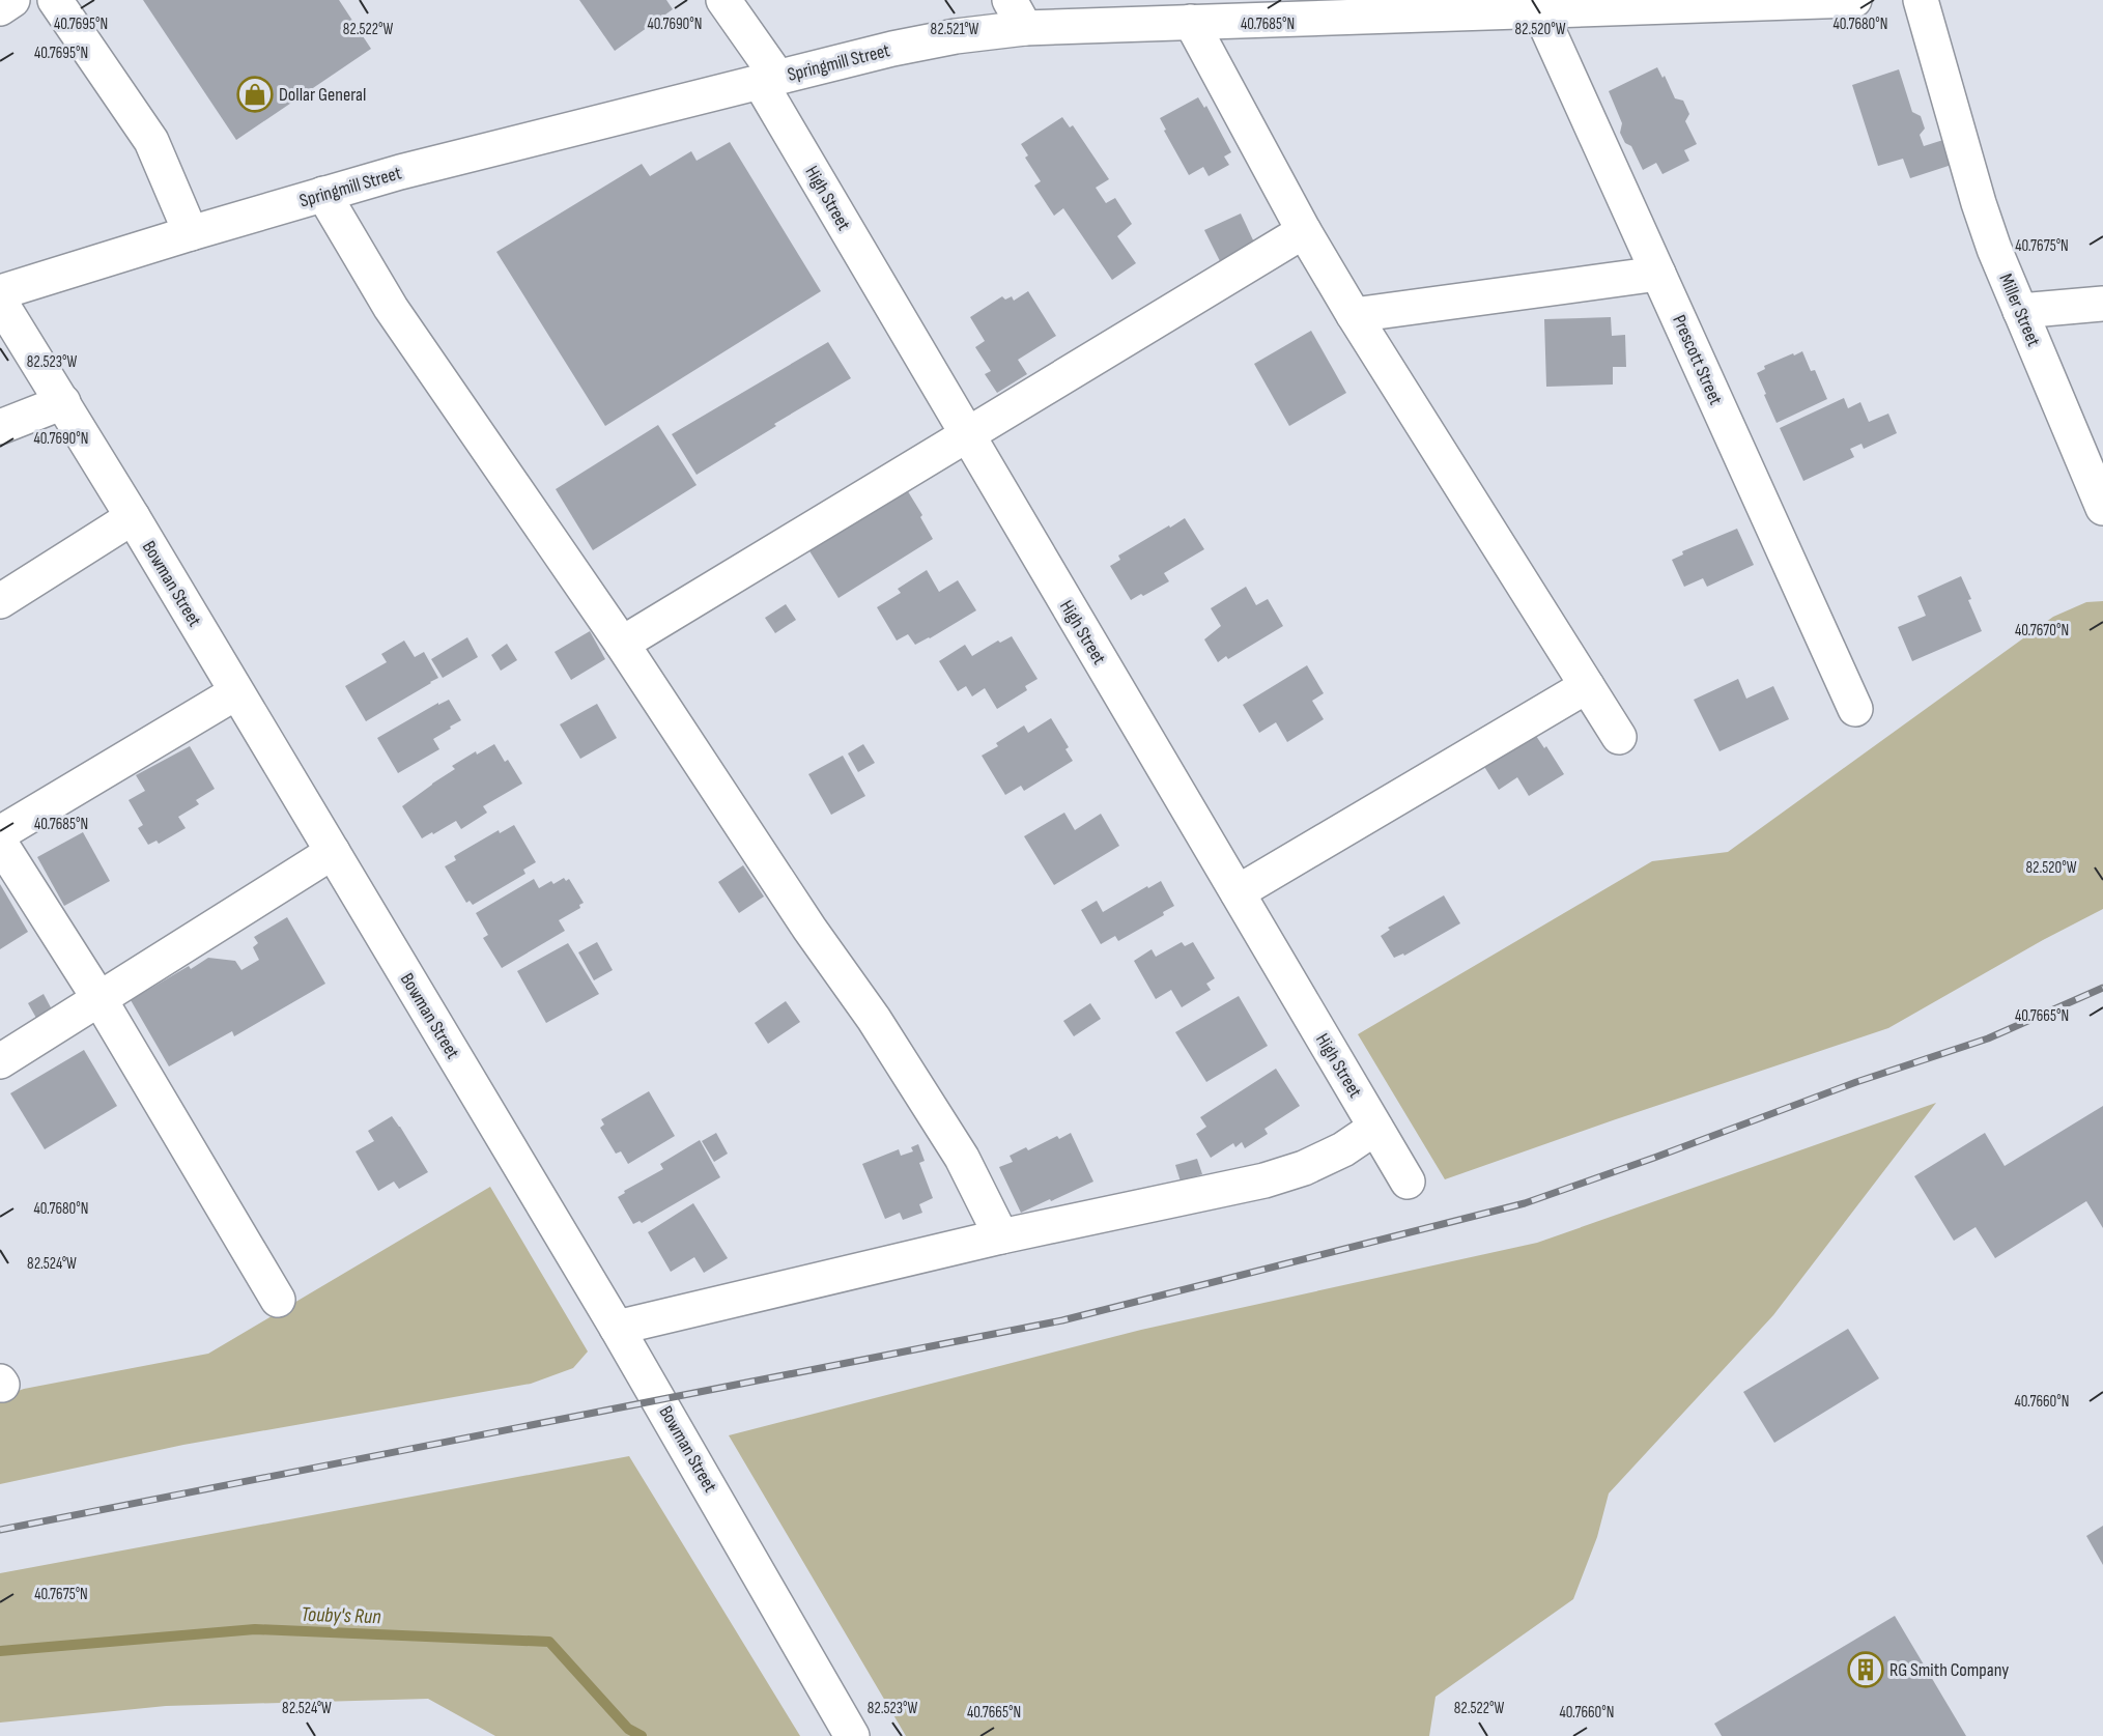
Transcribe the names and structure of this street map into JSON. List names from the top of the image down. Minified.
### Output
{"streets":{"street":["Springmill Street","High Street","Miller Street","Prescott Street","Bowman Street"]},"crossings":[["Springmill Street","High Street"],["Springmill Street","Prescott Street"]],"water":["Touby's Run"],"places":{"shop":["Dollar General"],"building":["RG Smith Company"]},"coordinates":["40.7680°N","40.7695°N","40.7690°N","40.7685°N","82.522°W","82.521°W","82.520°W","40.7675°N","82.523°W","40.7670°N","40.7665°N","82.524°W","40.7660°N"]}
